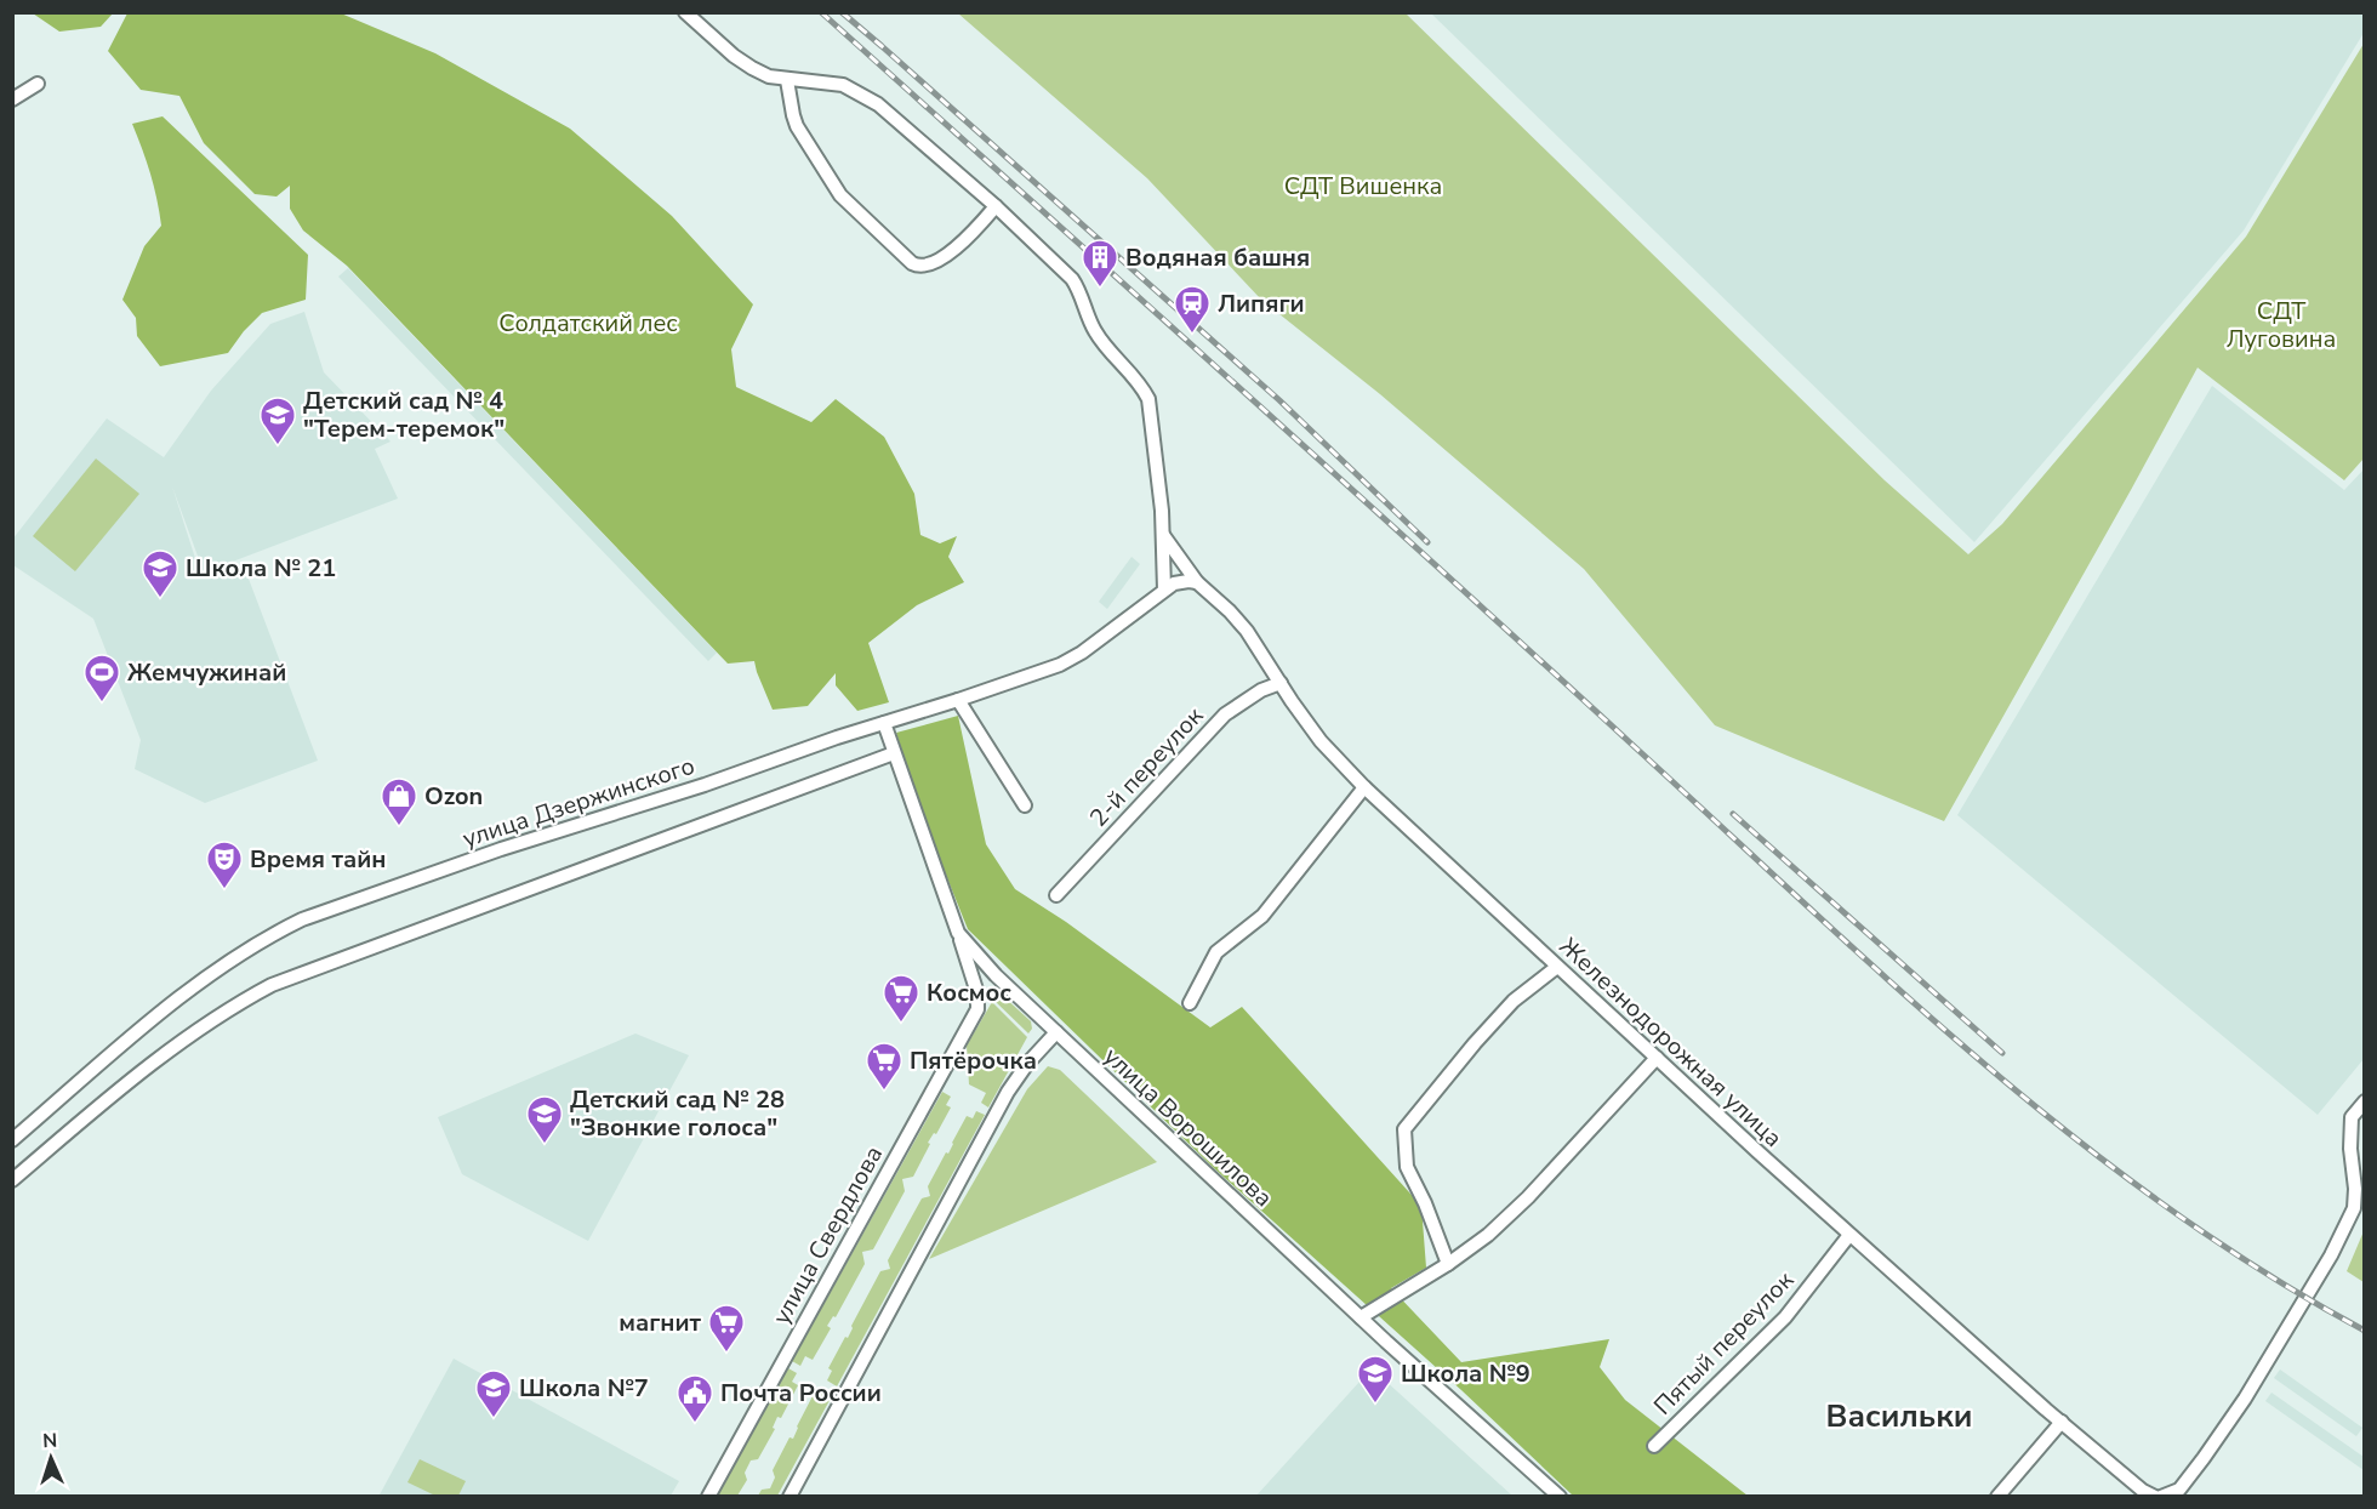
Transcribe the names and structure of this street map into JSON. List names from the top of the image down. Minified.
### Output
{"streets":{"street":["2-й переулок","улица Дзержинского","Железнодорожная улица","улица Ворошилова","улица Свердлова","Пятый переулок"]},"crossings":[["2-й переулок","Железнодорожная улица"],["улица Дзержинского","Железнодорожная улица"],["улица Дзержинского","улица Ворошилова"],["Железнодорожная улица","Пятый переулок"],["улица Ворошилова","улица Свердлова"]],"districts":["Васильки"],"parks":["СДТ Вишенка","СДТ Луговина","Солдатский лес"],"places":{"building":["Водяная башня"],"station":["Липяги"],"school or university":["Детский сад № 4 \"Терем-теремок\"","Школа № 21","Детский сад № 28 \"Звонкие голоса\"","Школа №9","Школа №7"],"sports":["Жемчужинай"],"shop":["Ozon"],"theatre":["Время тайн"],"supermarket":["Космос","Пятёрочка","магнит"],"public building":["Почта России"]},"north":"top"}
